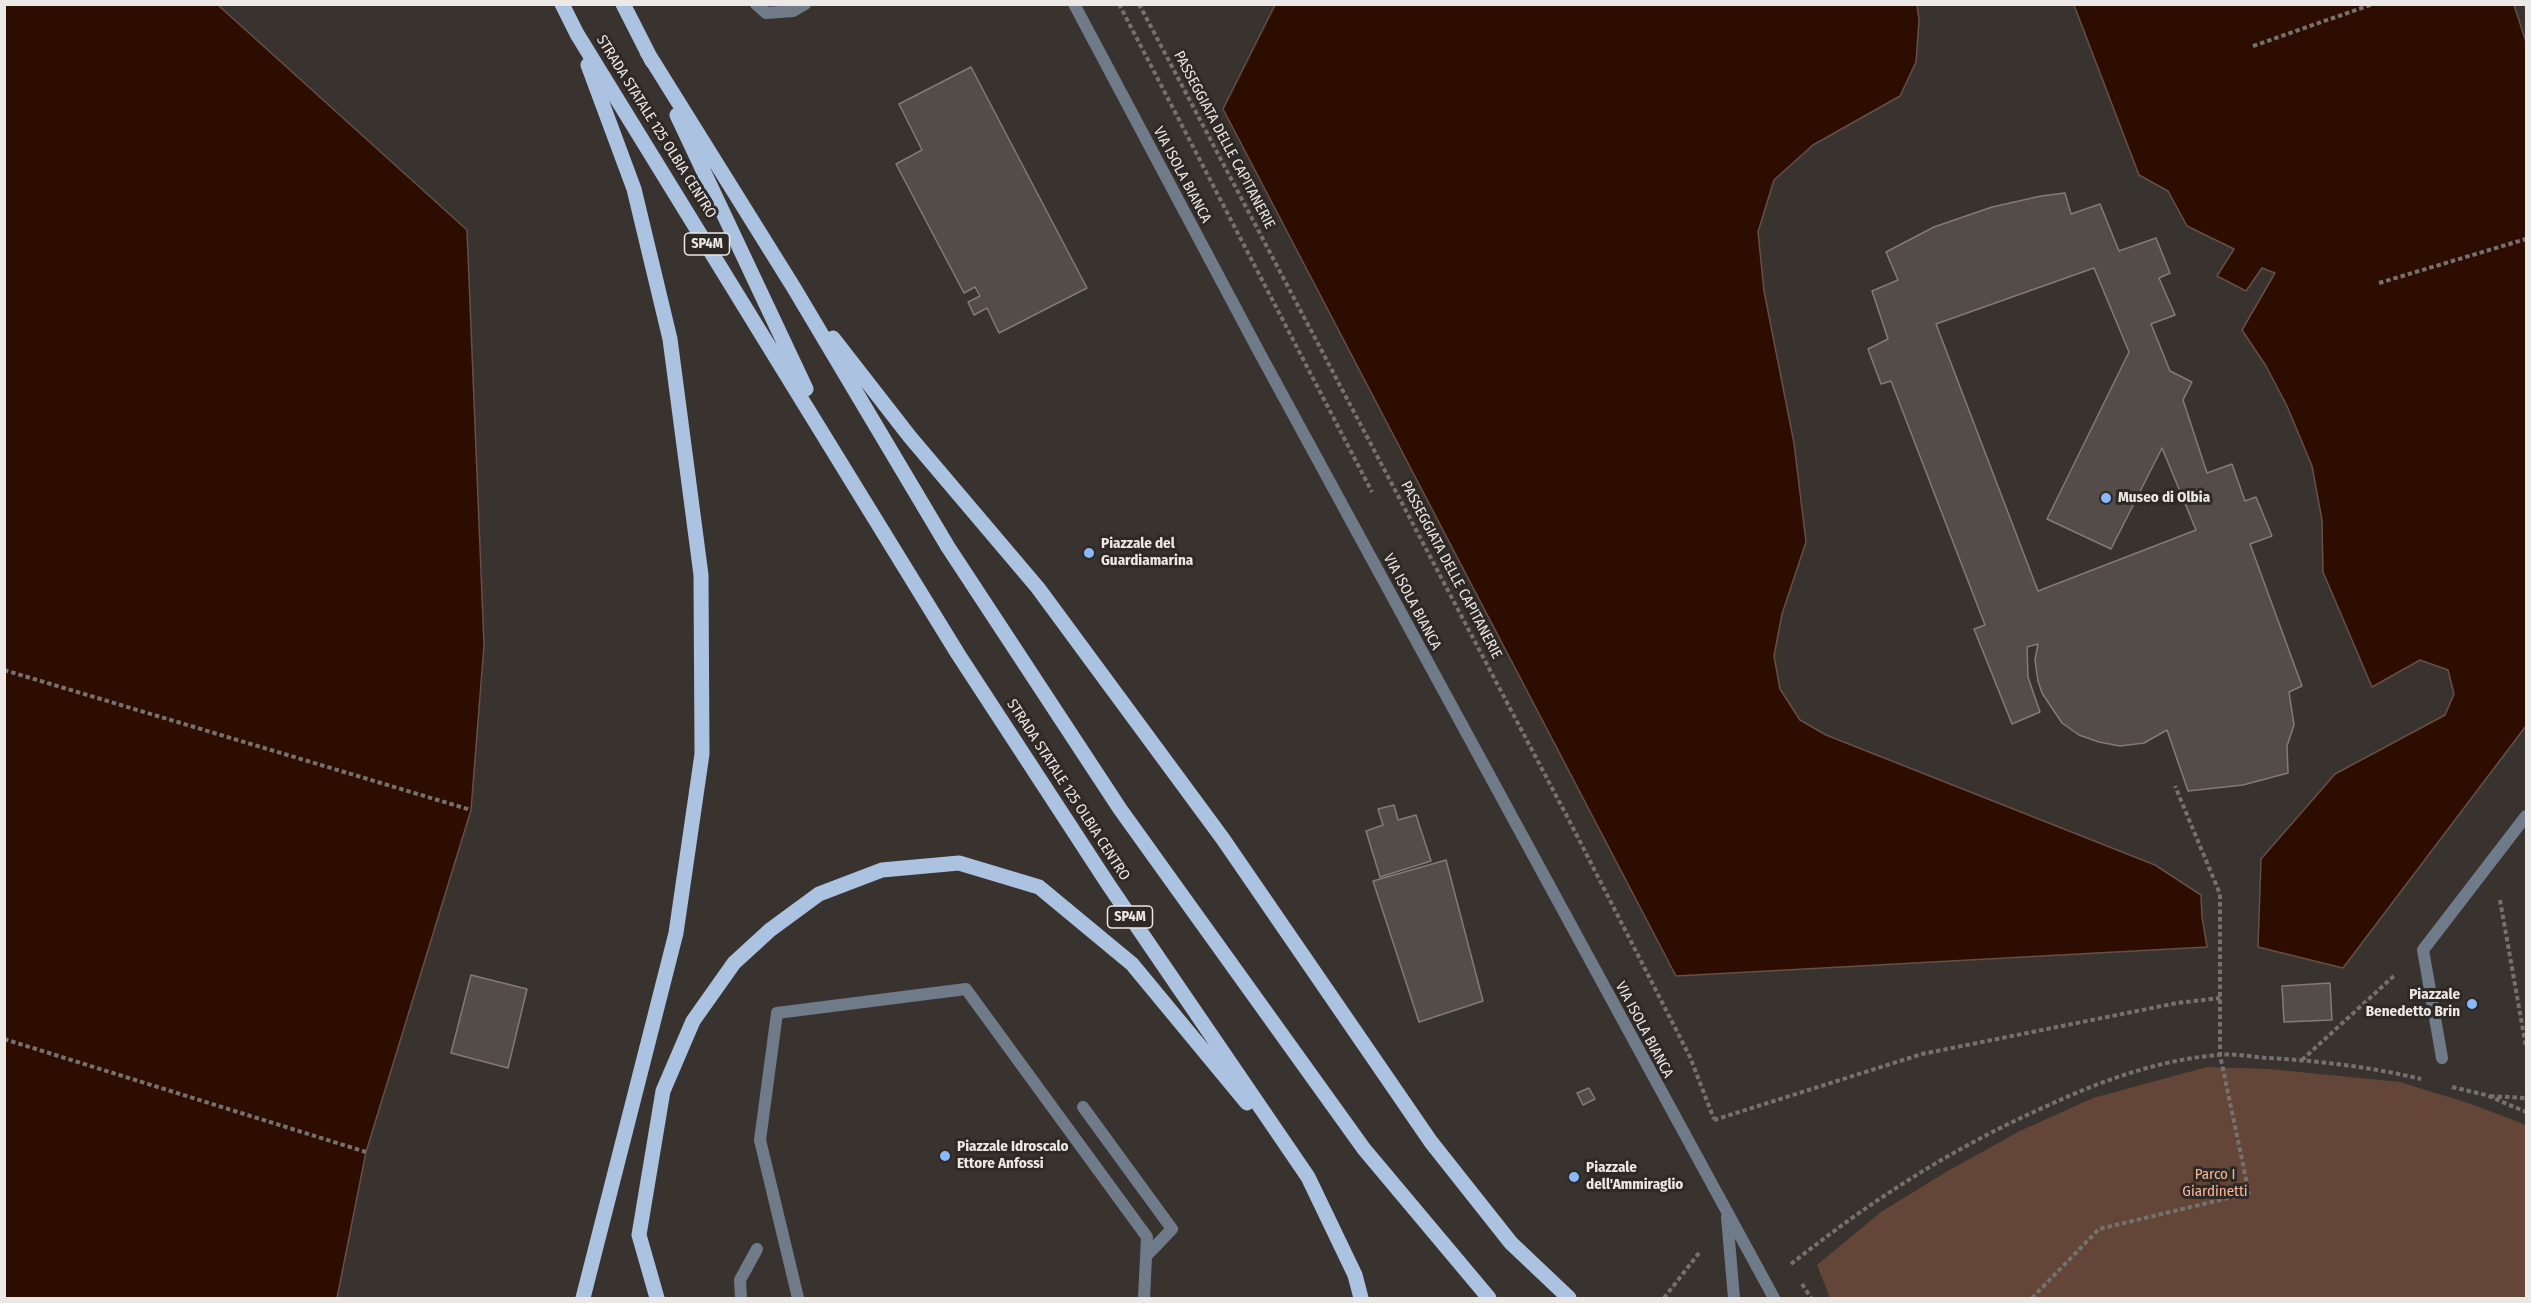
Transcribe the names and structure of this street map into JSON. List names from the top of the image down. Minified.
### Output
{"streets":{"main road":["STRADA STATALE 125 OLBIA CENTRO","SP4M"],"street":["VIA ISOLA BIANCA"],"path":["PASSEGGIATA DELLE CAPITANERIE"]},"parks":["Parco I Giardinetti"],"places":["Museo di Olbia","Piazzale del Guardiamarina","Piazzale Benedetto Brin","Piazzale Idroscalo Ettore Anfossi","Piazzale dell'Ammiraglio"]}
